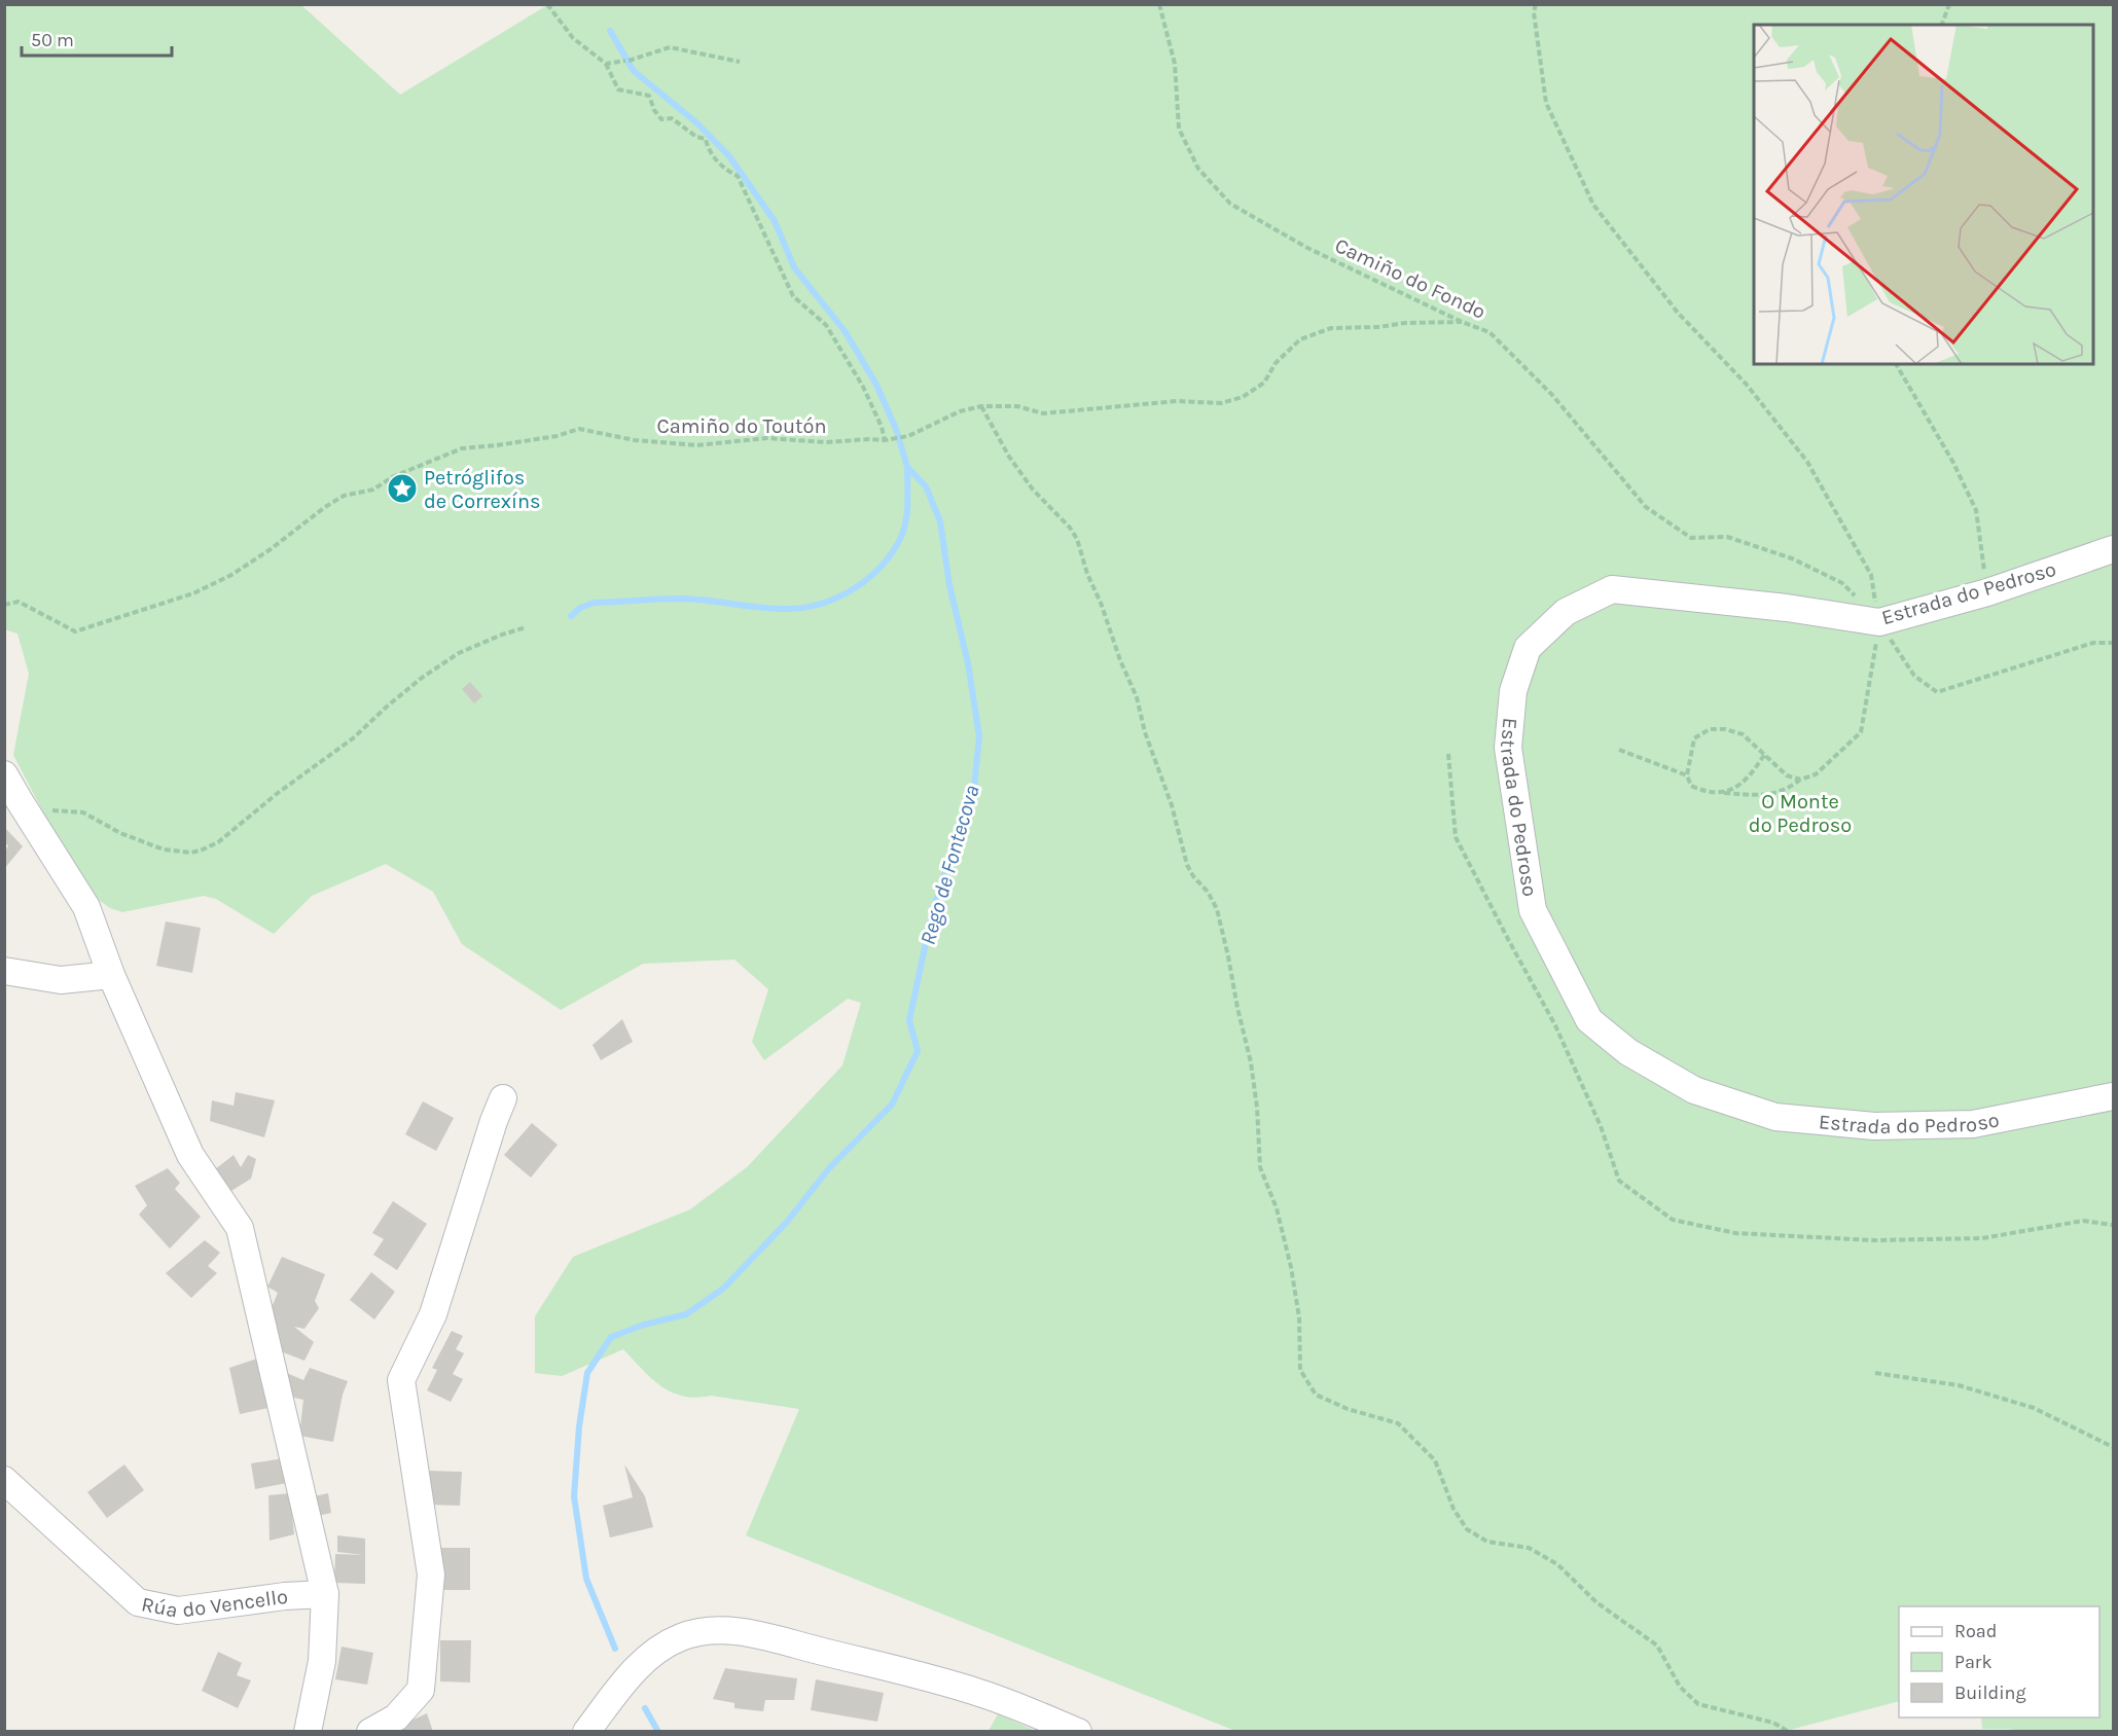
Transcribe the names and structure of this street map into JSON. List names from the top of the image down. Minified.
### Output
{"streets":{"street":["Estrada do Pedroso","Rúa do Vencello"],"path":["Camiño do Fondo","Camiño do Toutón"]},"crossings":[["Camiño do Fondo","Camiño do Toutón"],["Camiño do Fondo","Estrada do Pedroso"]],"water":["Rego de Fontecova"],"parks":["O Monte do Pedroso"],"places":{"place":["Petróglifos de Correxíns"]},"legend":["Road","Park","Building"],"scale_bar":"50 m"}
